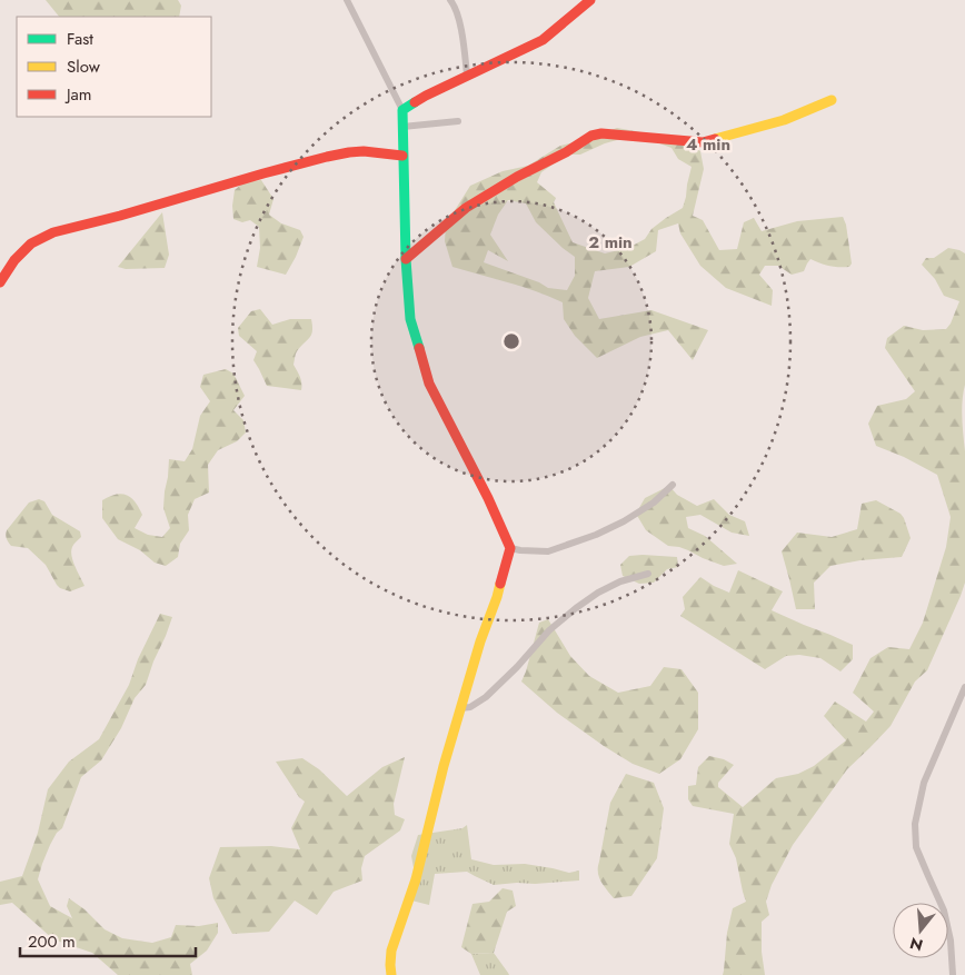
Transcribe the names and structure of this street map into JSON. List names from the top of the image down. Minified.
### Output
{"legend":["Fast","Slow","Jam"],"scale_bar":"200 m","north":"bottom","rings":["4 min","2 min"]}
